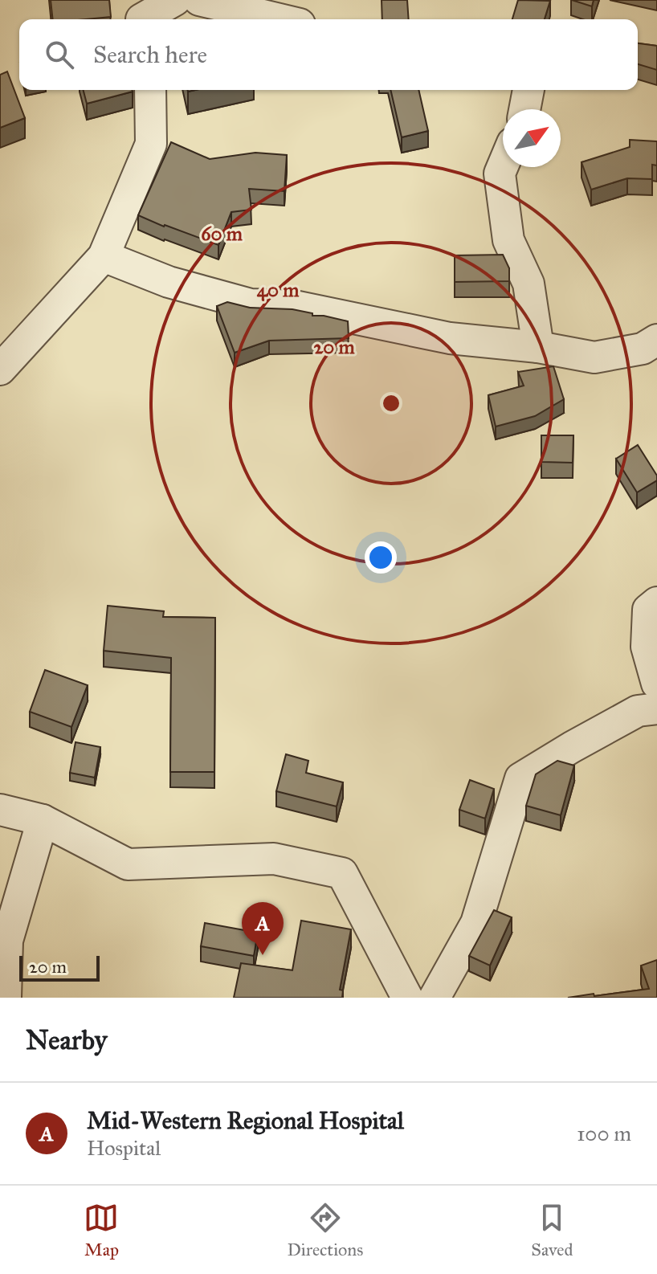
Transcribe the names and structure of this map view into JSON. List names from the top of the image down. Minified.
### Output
{"scale_bar":"20 m","north":"top right","page":{"search":"Search here","pins":"A","scale":"20 m","heading":"Nearby","list":[{"mark":"A","name":"Mid-Western Regional Hospital","note":"Hospital","value":"100 m"}],"nav":["Map","Directions","Saved"]},"rings":["60 m","40 m","20 m"]}
